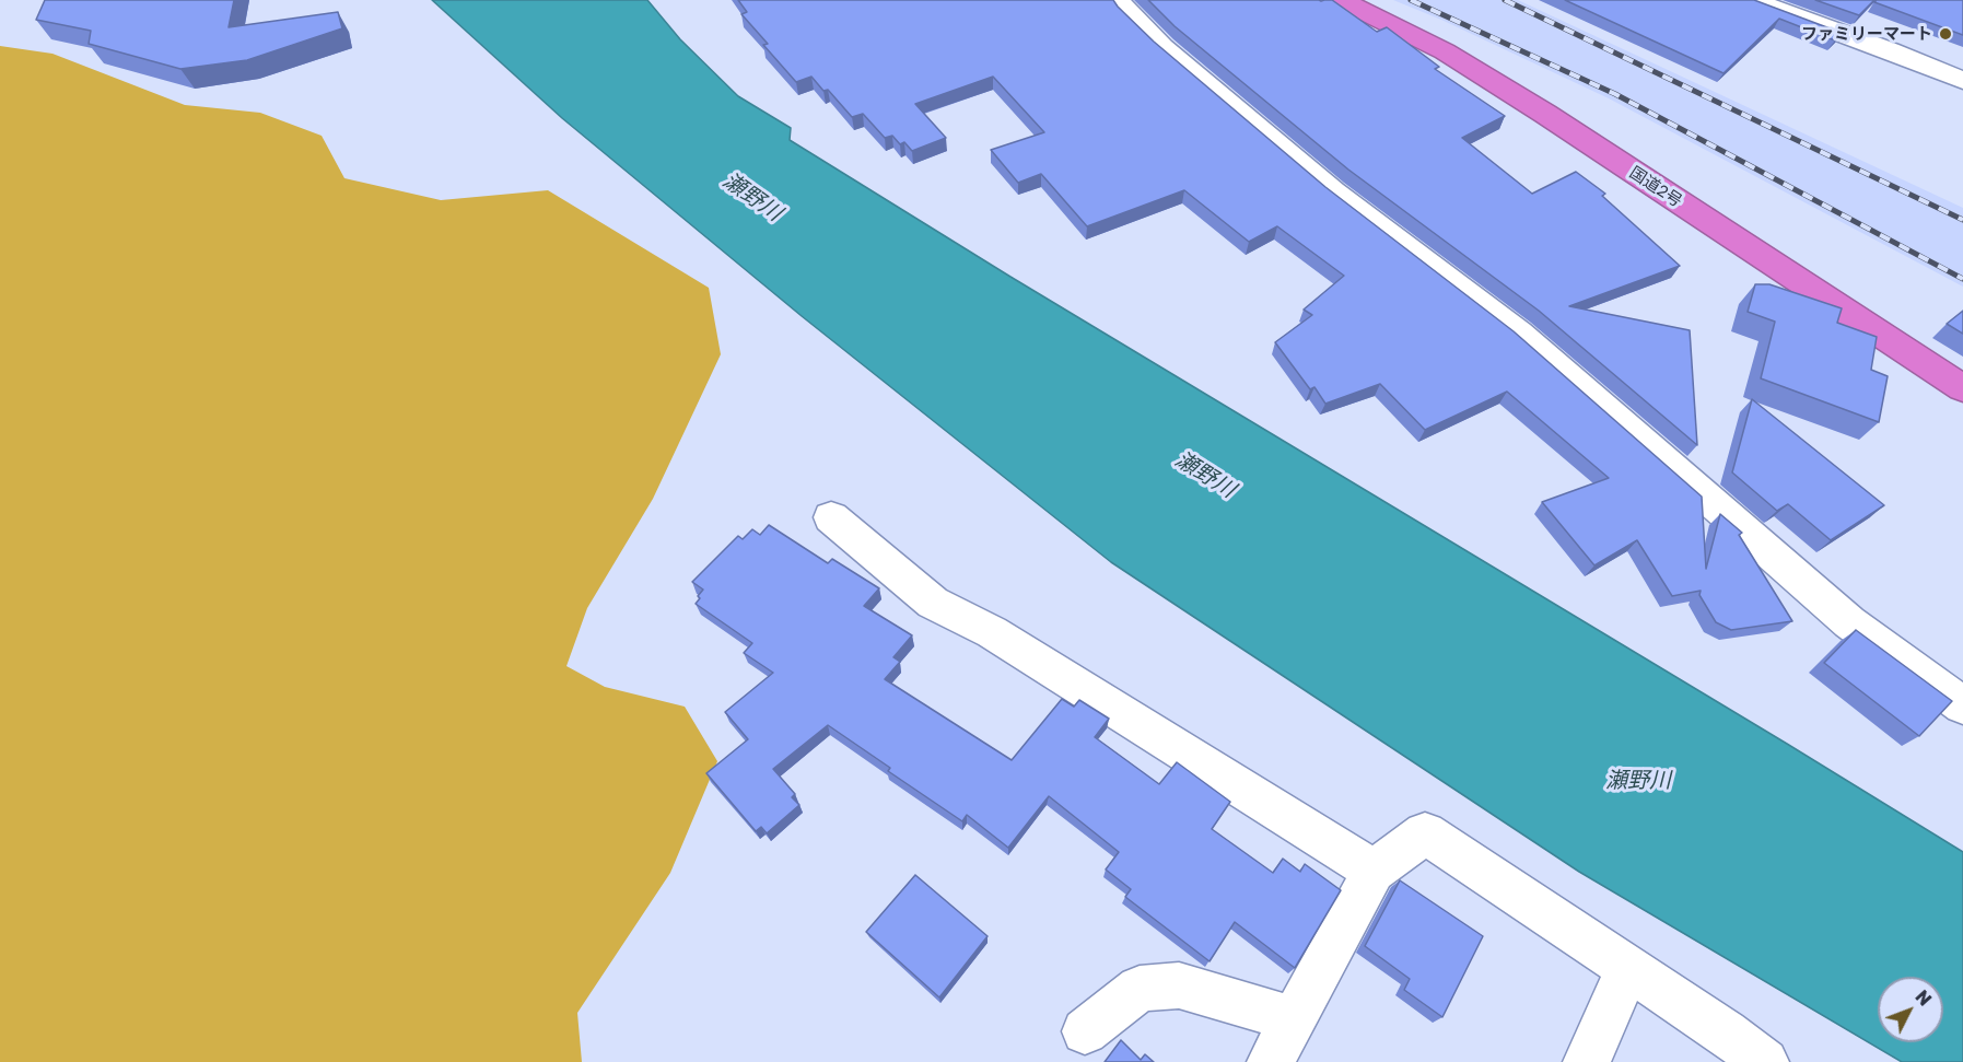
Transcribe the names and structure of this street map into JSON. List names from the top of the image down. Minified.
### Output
{"streets":{"highway":["国道2号"]},"water":["瀬野川"],"places":["ファミリーマート"],"north":"top right"}
